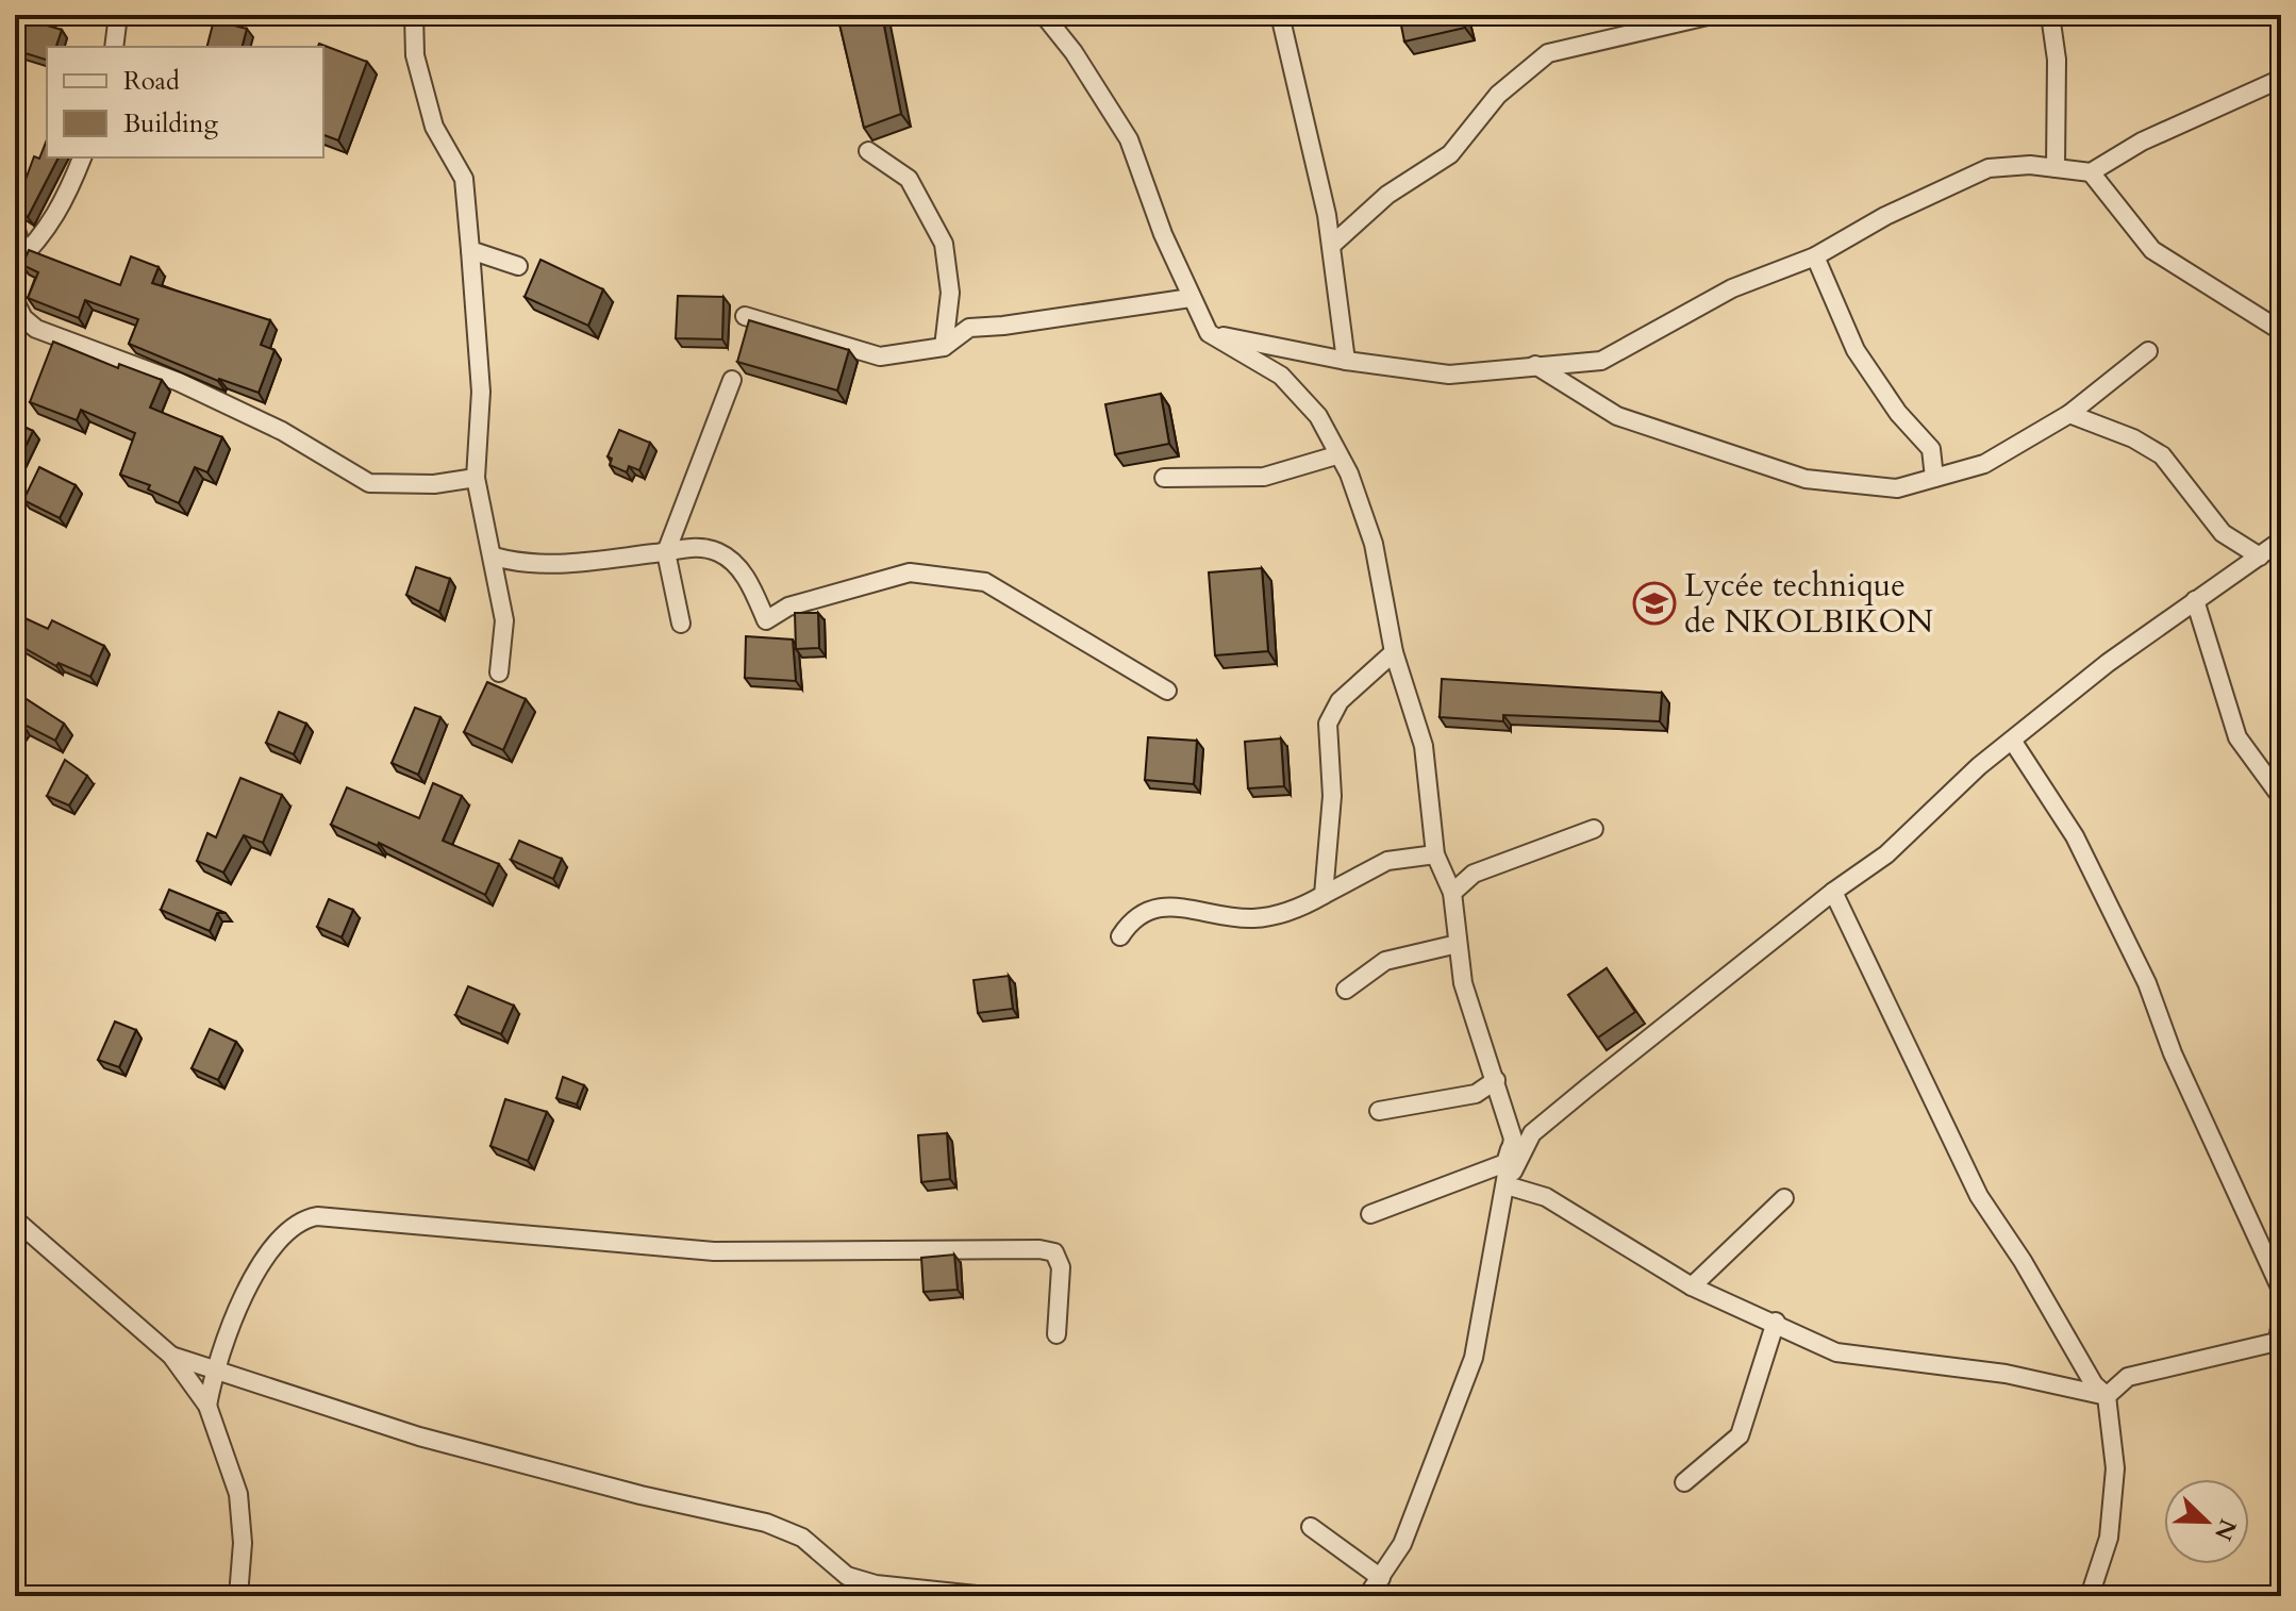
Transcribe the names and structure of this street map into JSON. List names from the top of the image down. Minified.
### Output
{"places":{"school or university":["Lycée technique de NKOLBIKON"]},"legend":["Road","Building"],"north":"bottom right"}
